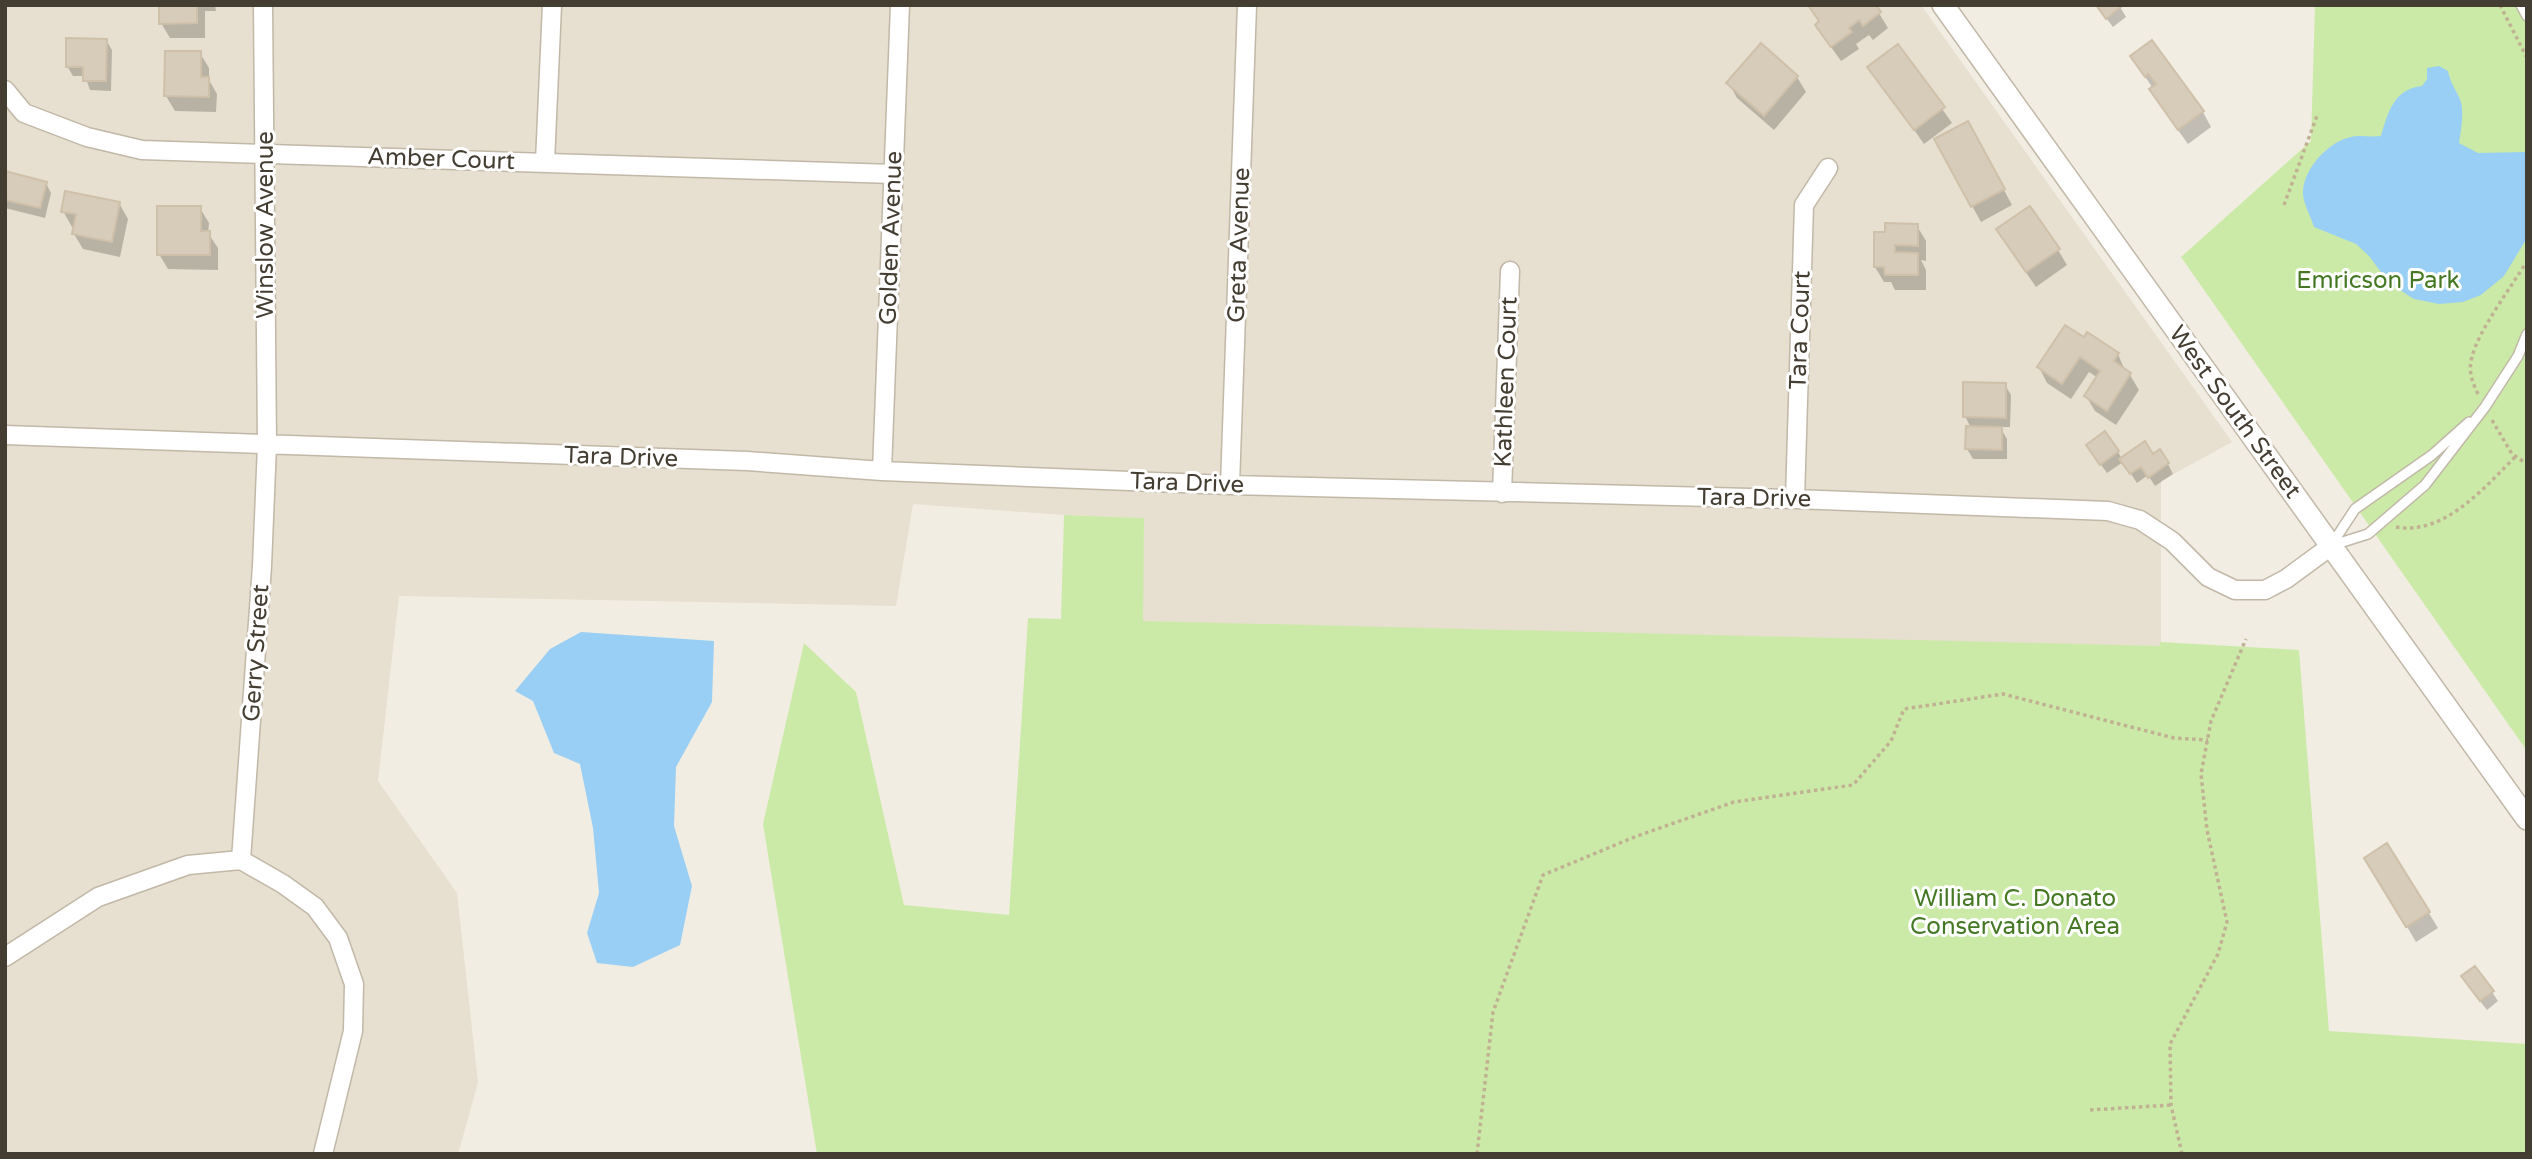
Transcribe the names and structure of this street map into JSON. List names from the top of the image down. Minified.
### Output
{"streets":{"street":["Amber Court","Winslow Avenue","Golden Avenue","Greta Avenue","Tara Court","Kathleen Court","West South Street","Tara Drive","Gerry Street"]},"crossings":[["Amber Court","Winslow Avenue"],["Amber Court","Golden Avenue"],["Winslow Avenue","Tara Drive"],["Winslow Avenue","Gerry Street"],["Golden Avenue","Tara Drive"],["Greta Avenue","Tara Drive"],["Tara Court","Tara Drive"],["Kathleen Court","Tara Drive"],["West South Street","Tara Drive"],["Tara Drive","Gerry Street"]],"parks":["Emricson Park","William C. Donato Conservation Area"]}
